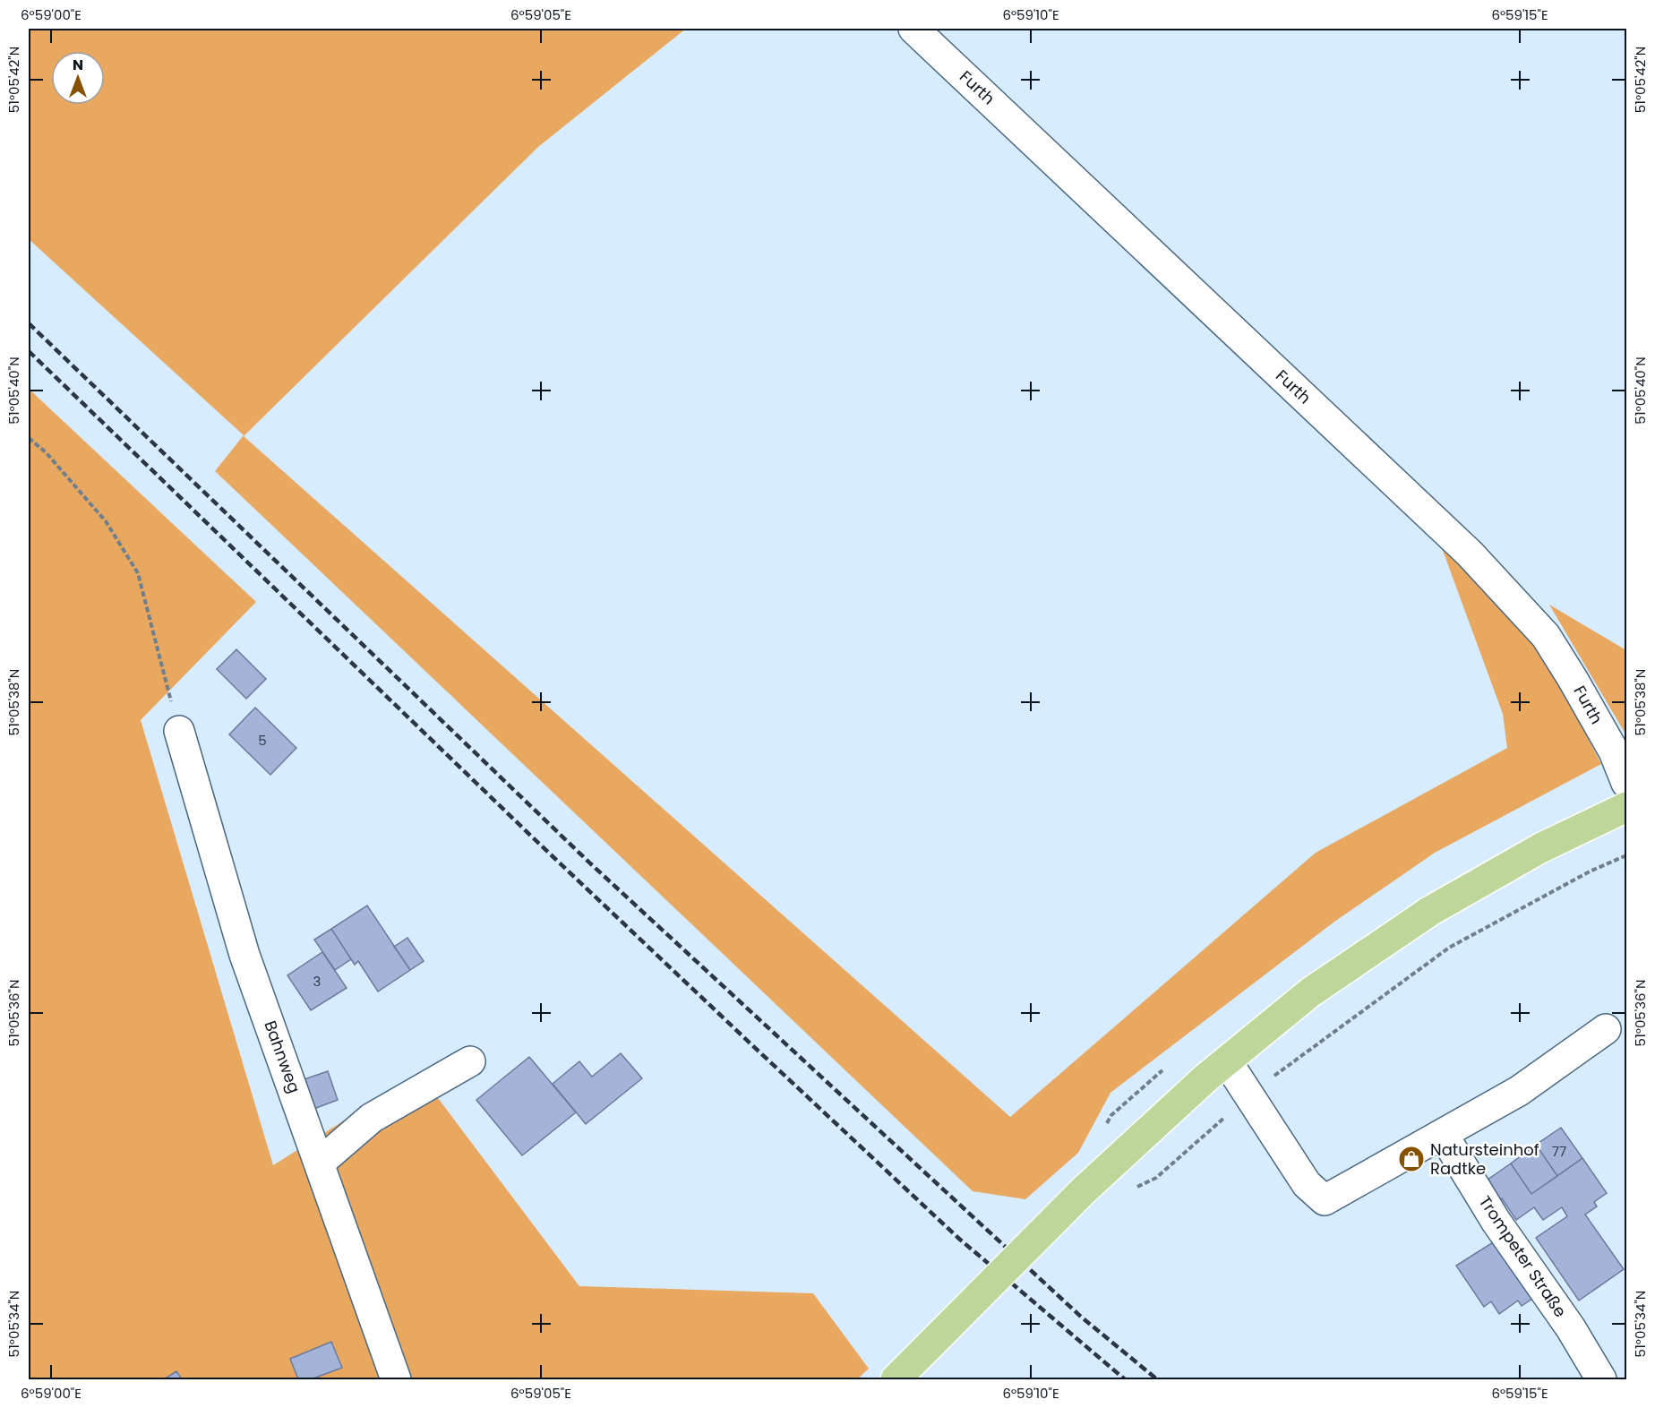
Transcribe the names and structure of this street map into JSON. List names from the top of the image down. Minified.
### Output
{"streets":{"street":["Furth","Bahnweg","Trompeter Straße"]},"places":{"shop":["Natursteinhof Radtke"]},"house_numbers":["5","3","77"],"north":"top","coordinates":["6°59'00\"E","6°59'05\"E","6°59'10\"E","6°59'15\"E","51°05'42\"N","51°05'40\"N","51°05'38\"N","51°05'36\"N","51°05'34\"N"]}
